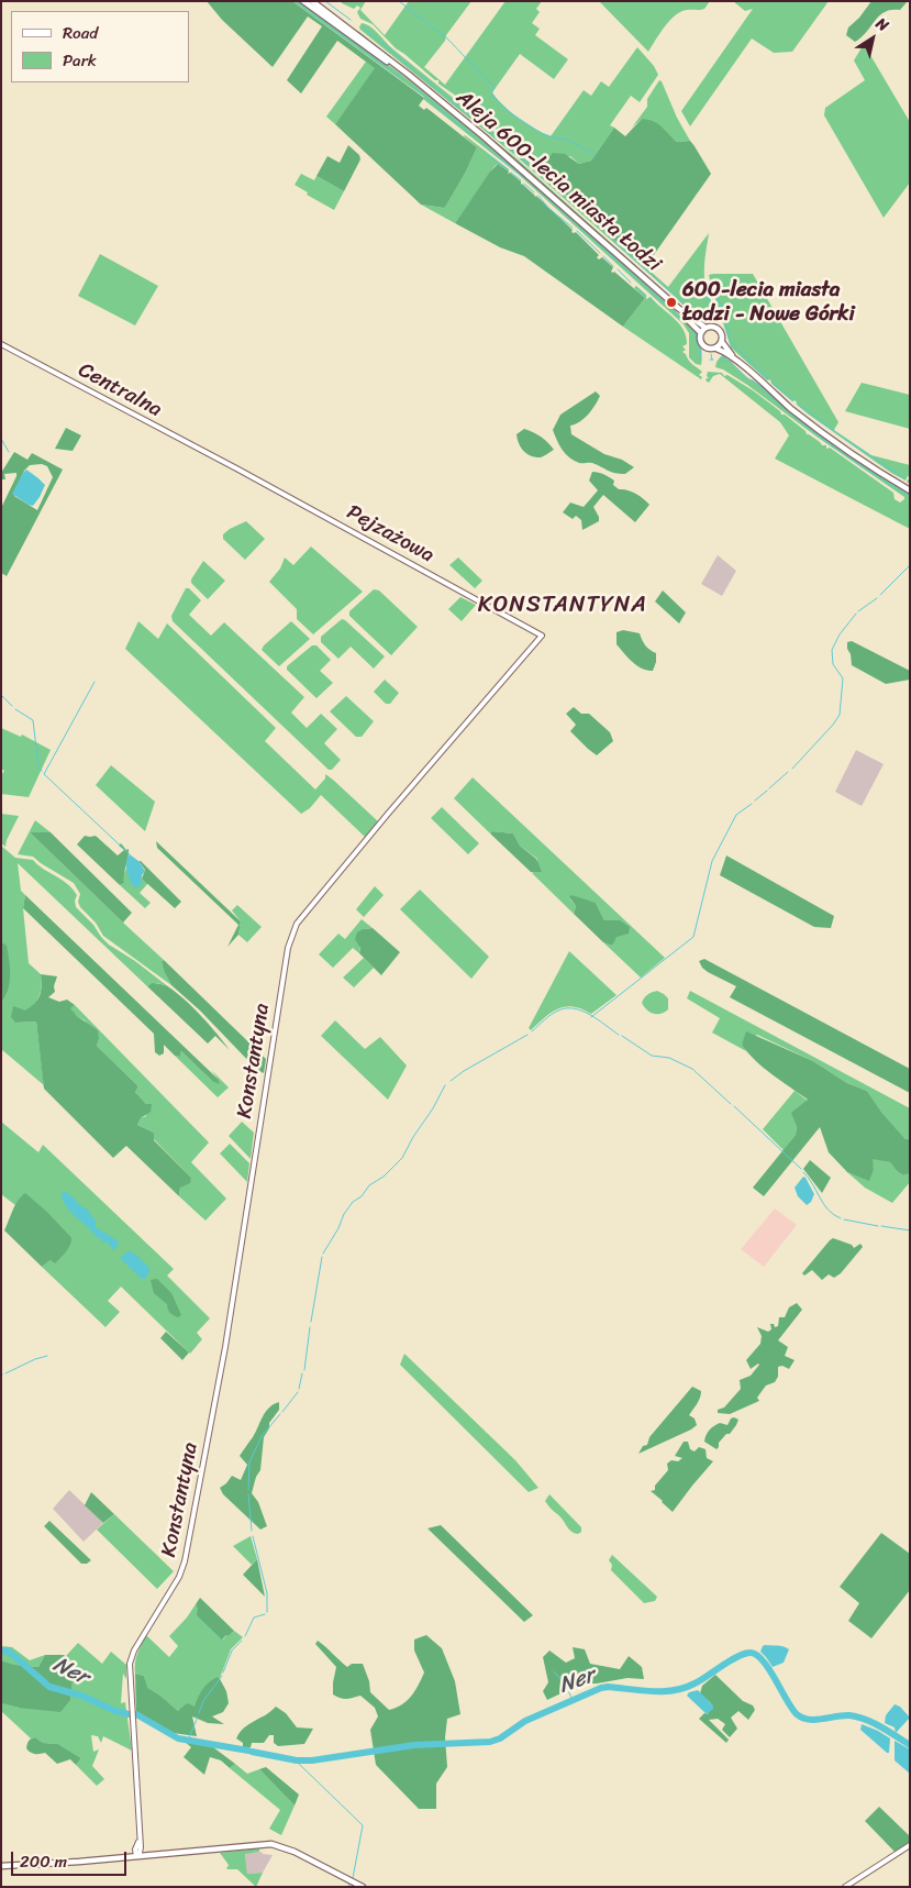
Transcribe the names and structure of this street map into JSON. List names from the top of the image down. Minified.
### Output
{"streets":{"main road":["Aleja 600-lecia miasta Łodzi"],"street":["Centralna","Pejzażowa","Konstantyna"]},"crossings":[["Centralna","Pejzażowa"],["Pejzażowa","Konstantyna"]],"districts":["KONSTANTYNA"],"water":["Ner"],"places":["600-lecia miasta Łodzi - Nowe Górki"],"legend":["Road","Park"],"scale_bar":"200 m","north":"top right"}
